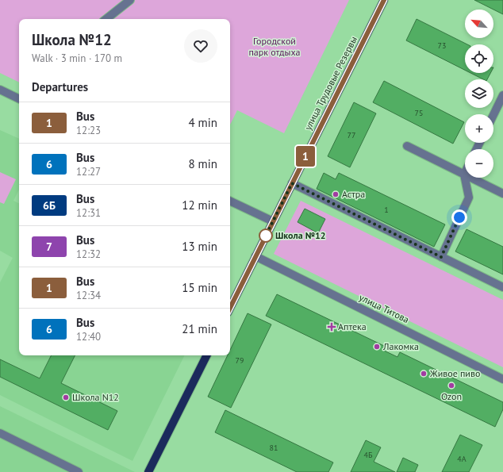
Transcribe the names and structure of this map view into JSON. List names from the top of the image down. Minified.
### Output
{"streets":{"main road":["улица Трудовые Резервы"],"street":["улица Титова"]},"crossings":[["улица Трудовые Резервы","улица Титова"]],"parks":["Городской парк отдыха"],"places":{"other":["Астра","Школа №12","Лакомка","Живое пиво","Ozon","Школа N12"],"health":["Аптека"]},"lines":["bus line 1"],"house_numbers":["73","75","77","1","79","81","4Б","4А"],"north":"top left","page":{"on_map":"1","map_buttons":["+","−"],"heading":[["Школа №12","Walk · 3 min · 170 m"],"Departures"],"list":[{"mark":"1","name":"Bus","note":"12:23","value":"4 min"},{"mark":"6","name":"Bus","note":"12:27","value":"8 min"},{"mark":"6Б","name":"Bus","note":"12:31","value":"12 min"},{"mark":"7","name":"Bus","note":"12:32","value":"13 min"},{"mark":"1","name":"Bus","note":"12:34","value":"15 min"},{"mark":"6","name":"Bus","note":"12:40","value":"21 min"}]}}
